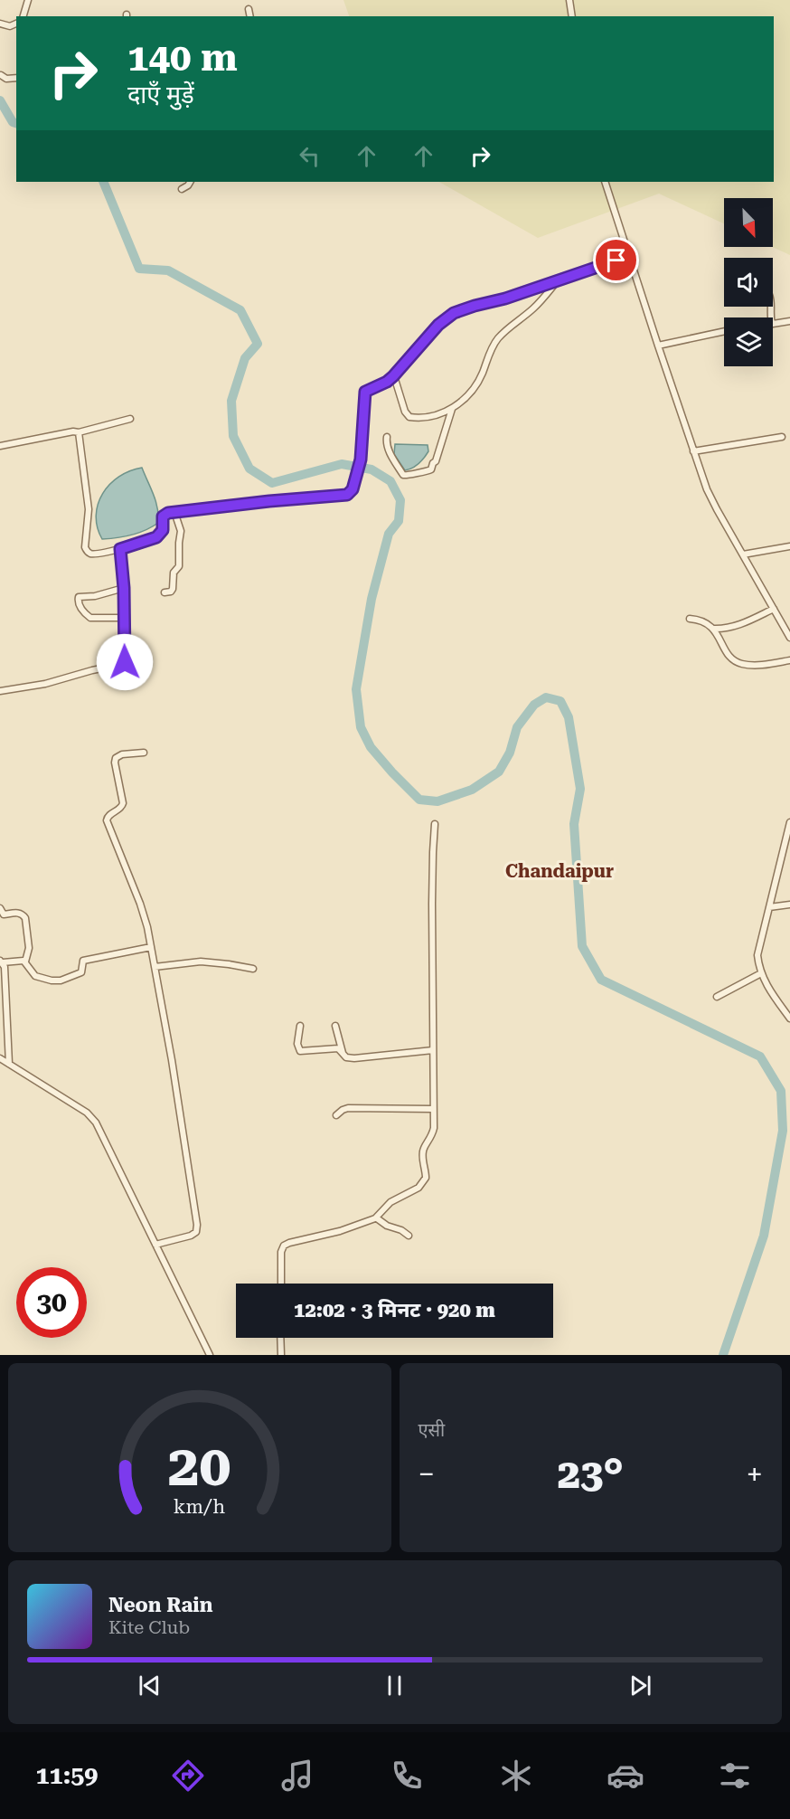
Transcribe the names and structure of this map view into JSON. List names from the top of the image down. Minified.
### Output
{"districts":["Chandaipur"],"north":"bottom right","page":{"turn":["140 m","दाएँ मुड़ें"],"limit":"30","trip":"12:02 · 3 मिनट · 920 m","tile":"एसी","heat":["−","23°","+"],"song":["Neon Rain","Kite Club"],"tabs":"11:59","gauge":["20","km/h"]}}
